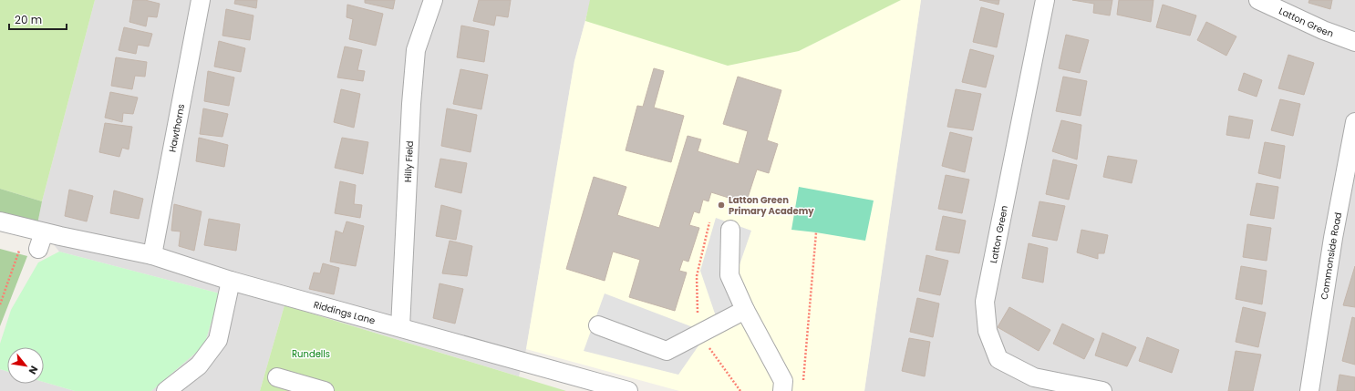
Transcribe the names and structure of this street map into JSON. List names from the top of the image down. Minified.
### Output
{"streets":{"street":["Latton Green","Hawthorns","Hilly Field","Commonside Road","Riddings Lane"]},"crossings":[["Hawthorns","Riddings Lane"],["Hilly Field","Riddings Lane"]],"parks":["Rundells"],"places":["Latton Green Primary Academy"],"scale_bar":"20 m","north":"bottom right"}
